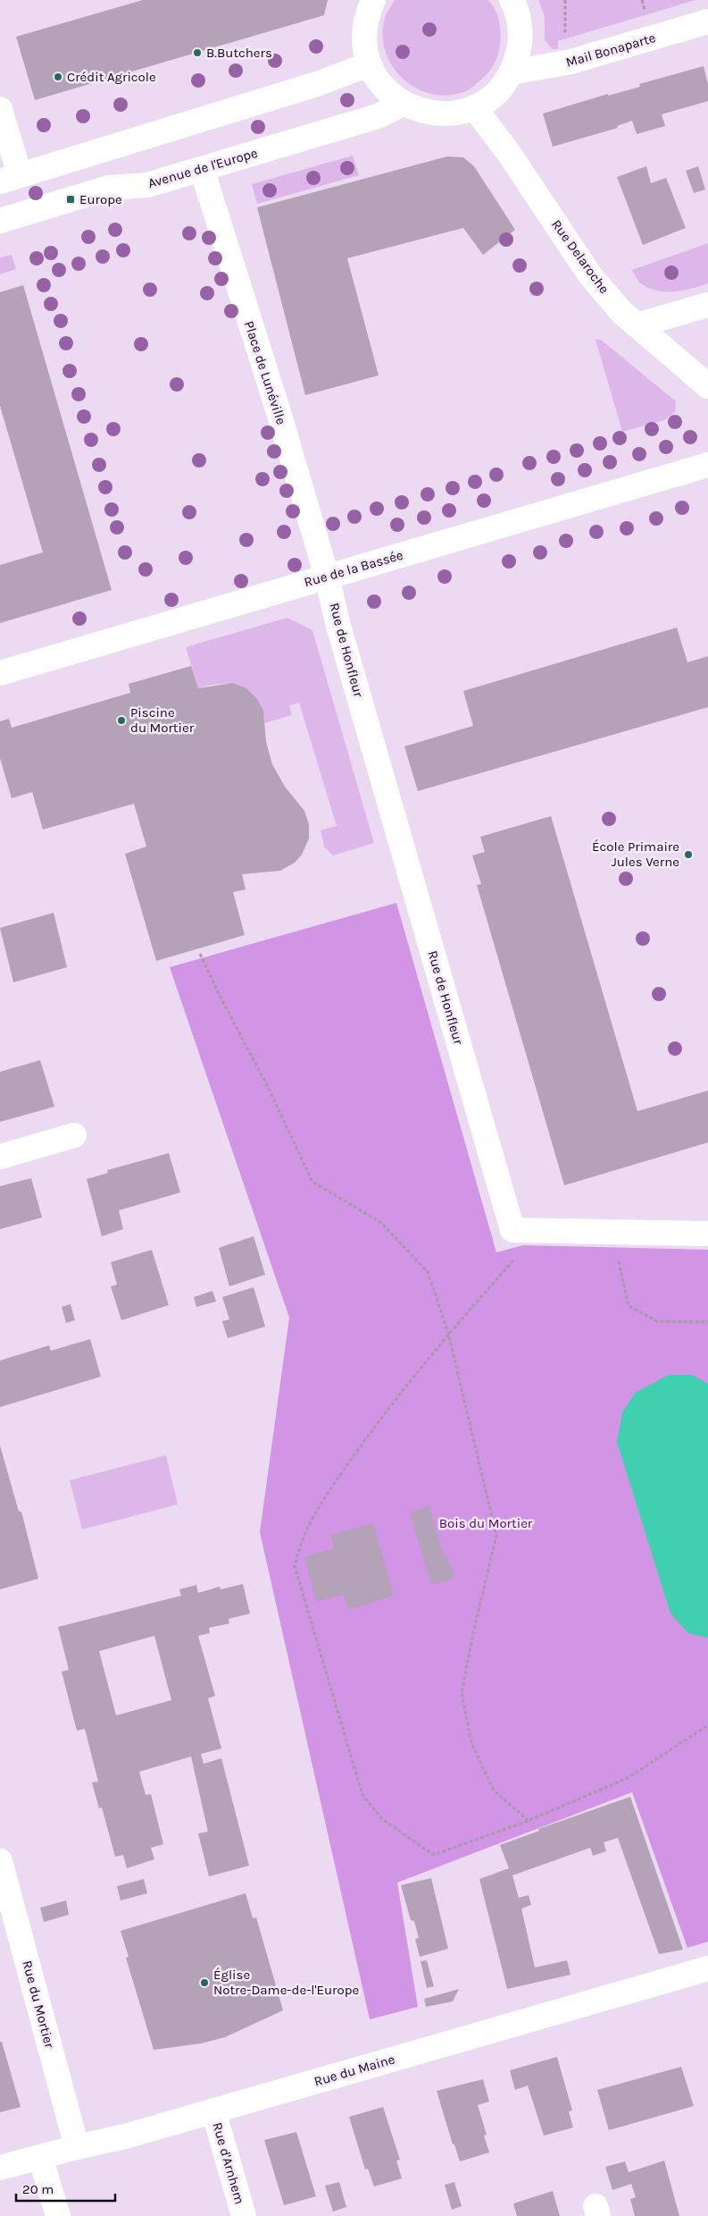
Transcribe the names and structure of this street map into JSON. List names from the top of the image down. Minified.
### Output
{"streets":{"street":["Mail Bonaparte","Avenue de l'Europe","Rue Delaroche","Place de Lunéville","Rue de la Bassée","Rue de Honfleur","Rue du Mortier","Rue du Maine","Rue d'Arnhem"]},"crossings":[["Avenue de l'Europe","Place de Lunéville"],["Place de Lunéville","Rue de la Bassée"],["Place de Lunéville","Rue de Honfleur"],["Rue de la Bassée","Rue de Honfleur"],["Rue du Mortier","Rue du Maine"],["Rue du Maine","Rue d'Arnhem"]],"parks":["Bois du Mortier"],"places":{"other":["B.Butchers","Crédit Agricole","Piscine du Mortier","École Primaire Jules Verne","Église Notre-Dame-de-l'Europe"],"transit":["Europe"]},"scale_bar":"20 m"}
